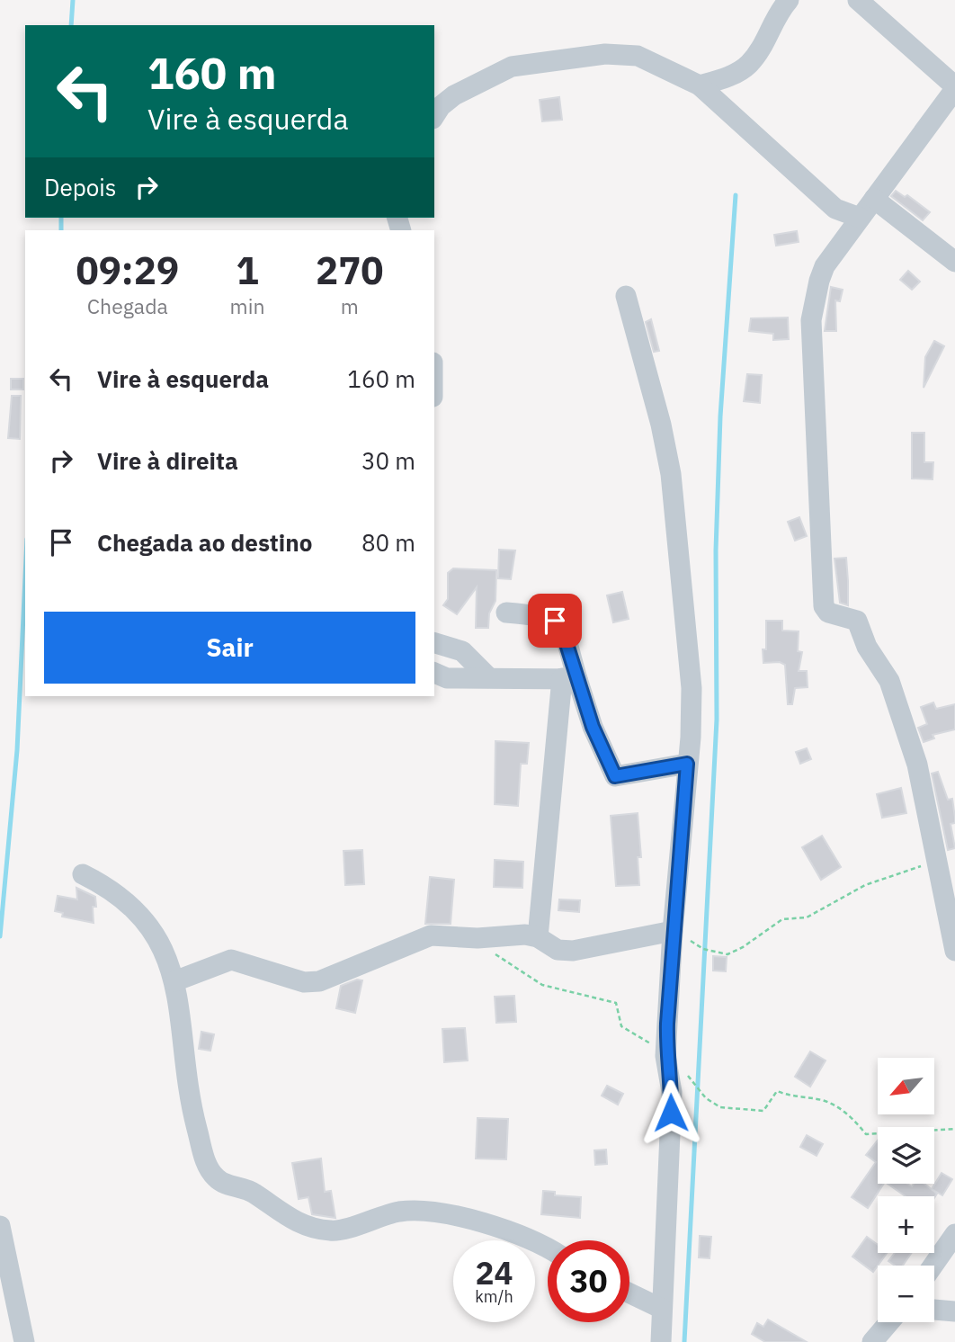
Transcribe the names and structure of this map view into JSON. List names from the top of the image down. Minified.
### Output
{"north":"bottom left","page":{"turn":["160 m","Vire à esquerda"],"then":"Depois","eta":["09:29","Chegada","1","min","270","m"],"list":[{"name":"Vire à esquerda","value":"160 m"},{"name":"Vire à direita","value":"30 m"},{"name":"Chegada ao destino","value":"80 m"}],"buttons":"Sair","map_buttons":["+","−"],"speed":"24 km/h","limit":"30"}}
